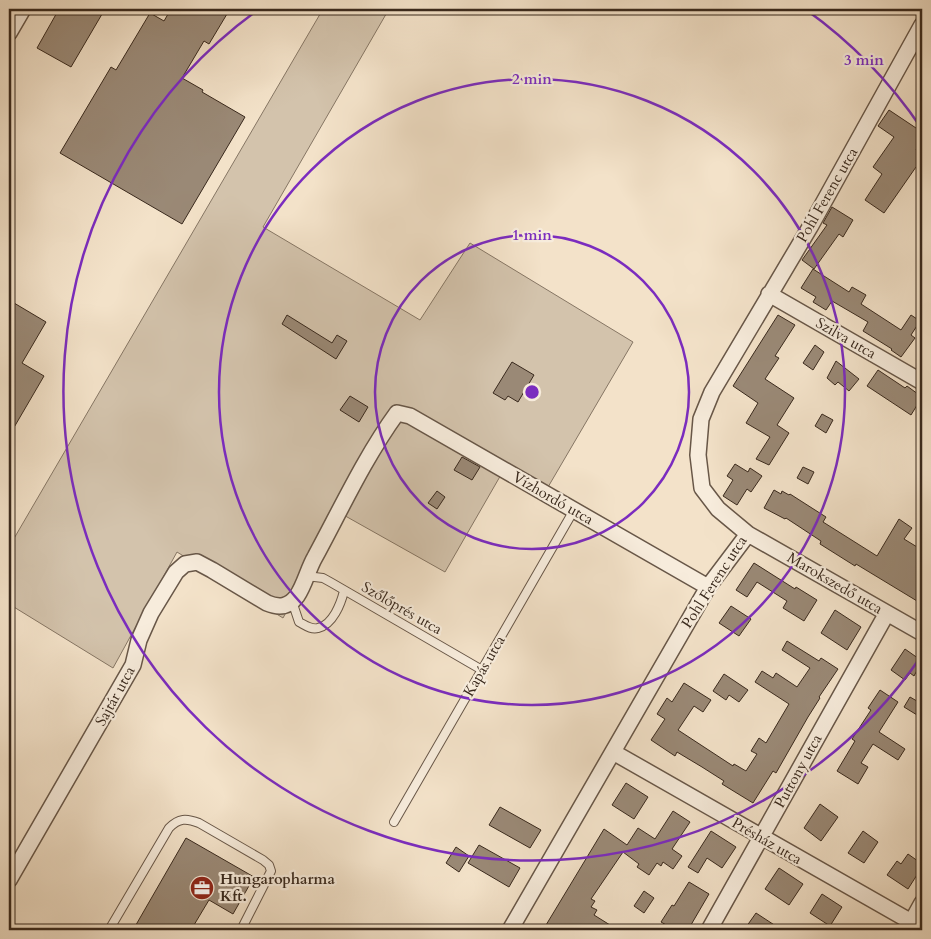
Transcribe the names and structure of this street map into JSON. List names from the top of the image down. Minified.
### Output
{"streets":{"street":["Pohl Ferenc utca","Szilva utca","Vízhordó utca","Marokszedő utca","Sajtár utca","Puttony utca","Présház utca"],"lane":["Szőlőprés utca","Kapás utca"]},"crossings":[["Pohl Ferenc utca","Szilva utca"],["Pohl Ferenc utca","Vízhordó utca"],["Pohl Ferenc utca","Marokszedő utca"],["Pohl Ferenc utca","Présház utca"],["Vízhordó utca","Szőlőprés utca"],["Vízhordó utca","Kapás utca"],["Vízhordó utca","Sajtár utca"],["Marokszedő utca","Puttony utca"],["Szőlőprés utca","Kapás utca"],["Szőlőprés utca","Sajtár utca"],["Puttony utca","Présház utca"]],"places":{"office":["Hungaropharma Kft."]},"rings":["3 min","2 min","1 min"]}
